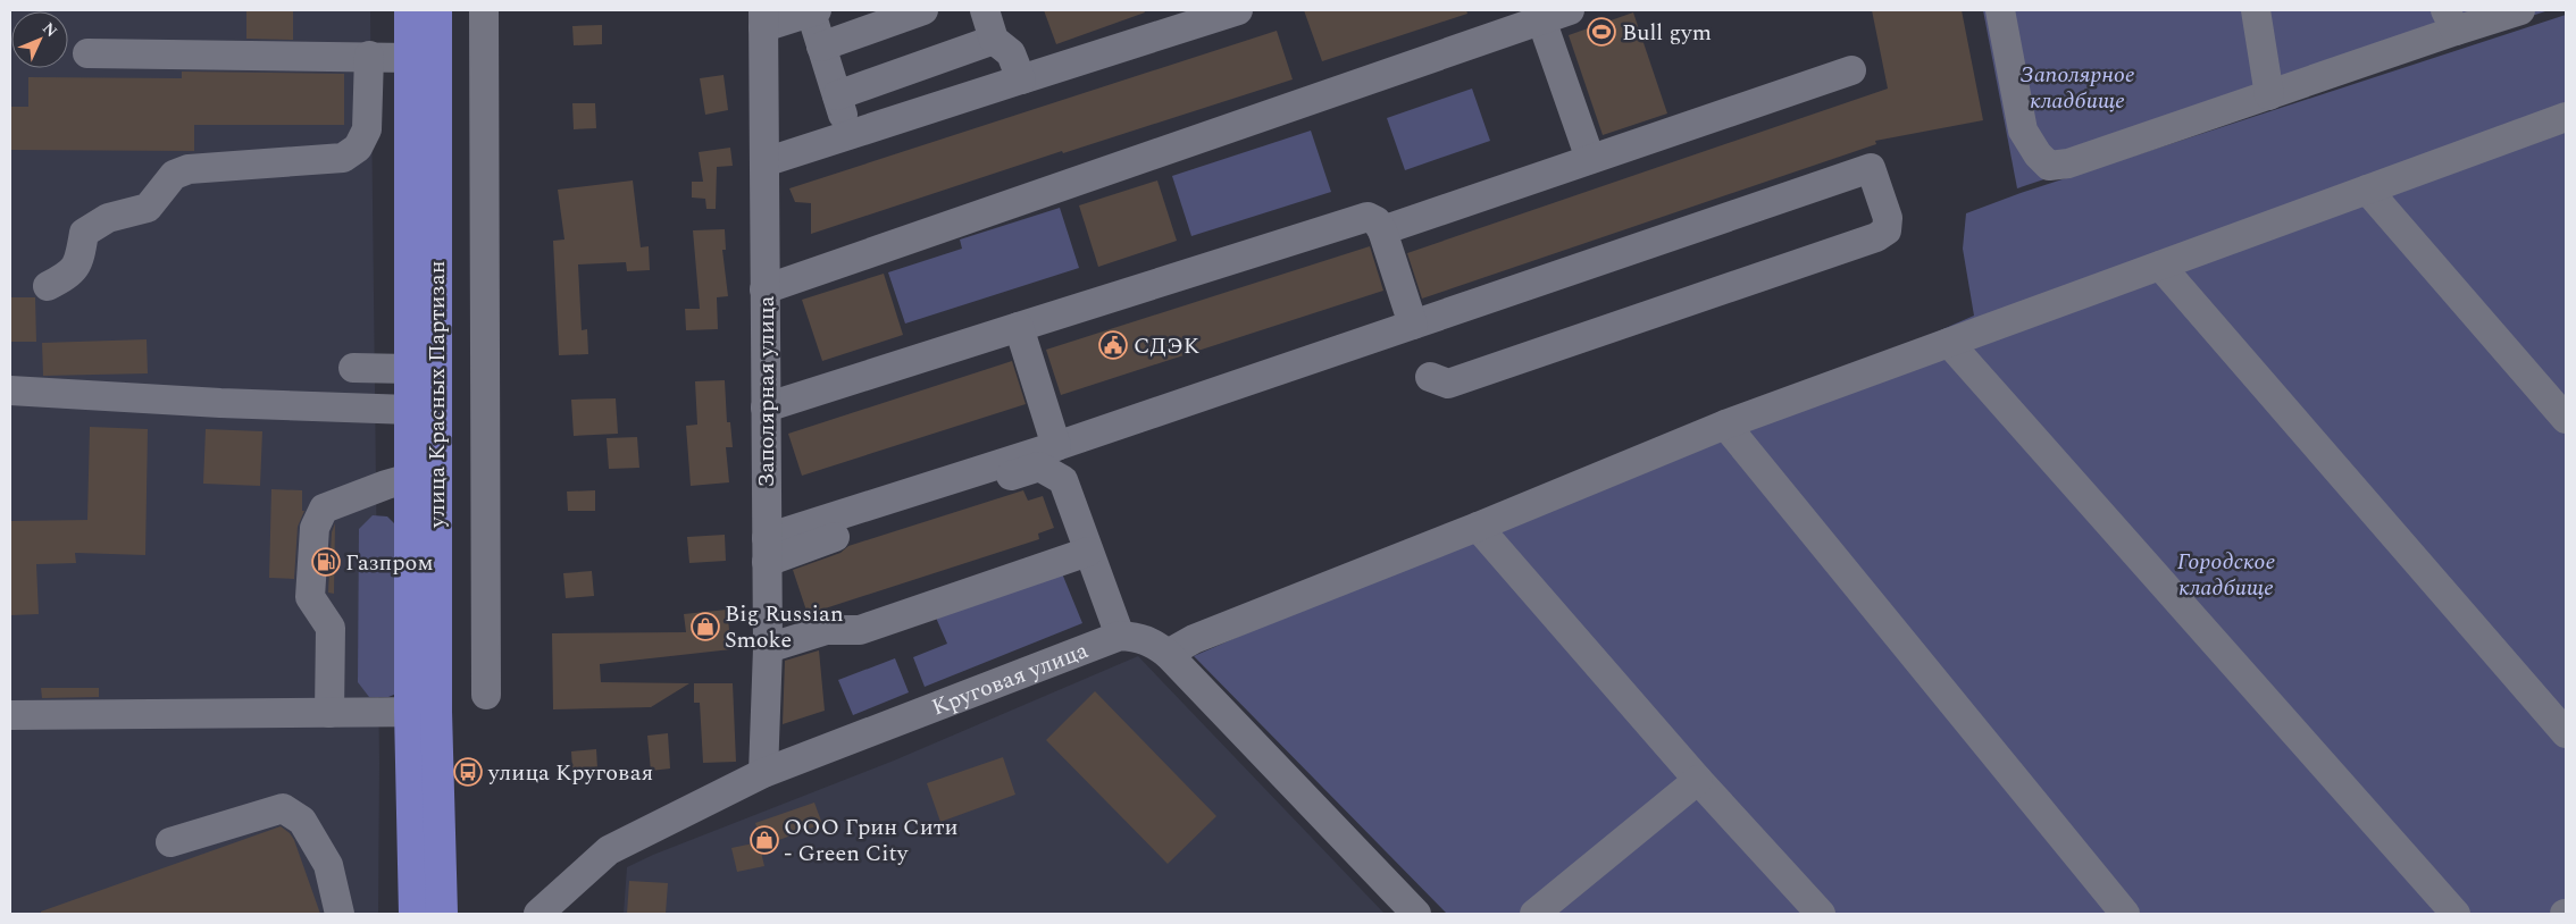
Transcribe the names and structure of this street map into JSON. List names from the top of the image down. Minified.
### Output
{"streets":{"main road":["улица Красных Партизан"],"street":["Заполярная улица","Круговая улица"]},"crossings":[["Заполярная улица","Круговая улица"]],"parks":["Заполярное кладбище","Городское кладбище"],"places":{"sports":["Bull gym"],"public building":["СДЭК"],"fuel station":["Газпром"],"shop":["Big Russian Smoke","ООО Грин Сити - Green City"],"bus stop":["улица Круговая"]},"north":"top right"}
